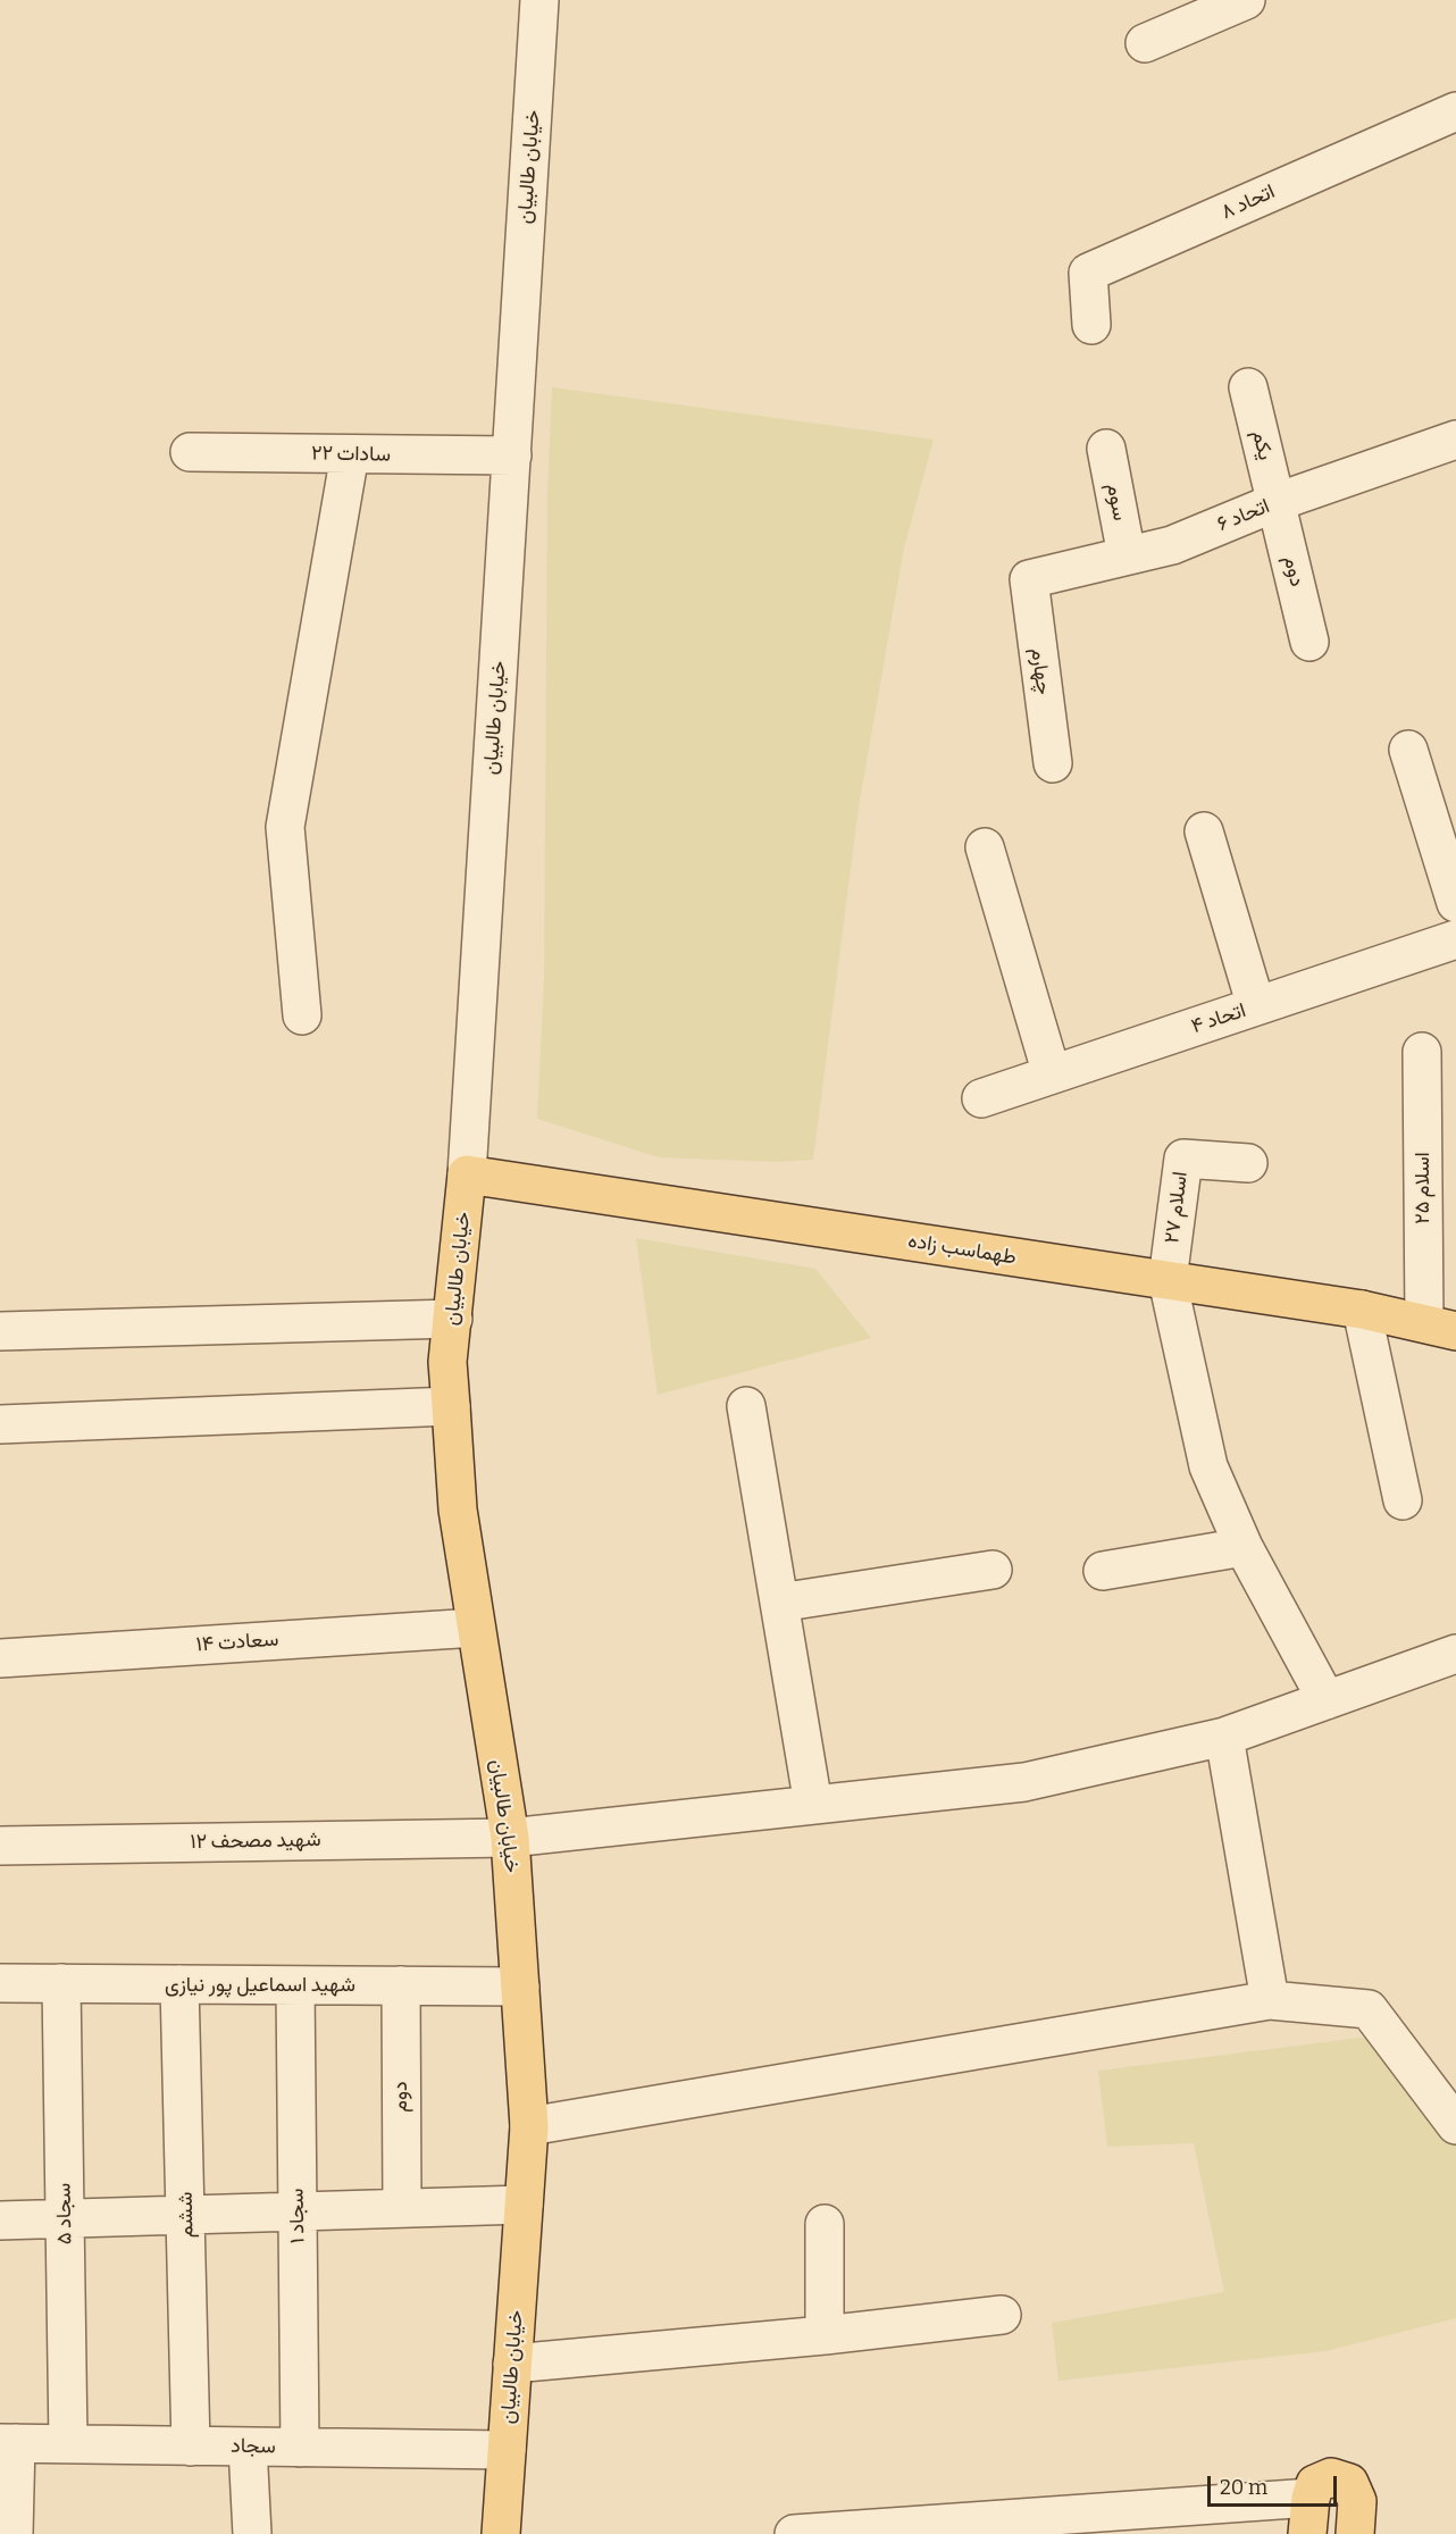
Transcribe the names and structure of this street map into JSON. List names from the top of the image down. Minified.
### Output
{"streets":{"main road":["خیابان طالبیان","طهماسب زاده"],"street":["اتحاد ۸","یکم","سادات ۲۲","سوم","اتحاد ۶","دوم","چهارم","اتحاد ۴","اسلام ۲۵","اسلام ۲۷","سعادت ۱۴","شهید مصحف ۱۲","شهید اسماعیل پور نیازی","سجاد ۵","ششم","سجاد ۱","سجاد"]},"crossings":[["خیابان طالبیان","سادات ۲۲"],["خیابان طالبیان","طهماسب زاده"],["خیابان طالبیان","سعادت ۱۴"],["خیابان طالبیان","شهید مصحف ۱۲"],["خیابان طالبیان","شهید اسماعیل پور نیازی"],["خیابان طالبیان","سجاد"],["یکم","اتحاد ۶"],["یکم","دوم"],["سوم","اتحاد ۶"],["اتحاد ۶","دوم"],["اتحاد ۶","چهارم"],["دوم","شهید اسماعیل پور نیازی"],["اسلام ۲۵","طهماسب زاده"],["اسلام ۲۷","طهماسب زاده"],["شهید اسماعیل پور نیازی","سجاد ۵"],["شهید اسماعیل پور نیازی","ششم"],["شهید اسماعیل پور نیازی","سجاد ۱"],["سجاد ۵","سجاد"],["ششم","سجاد"],["سجاد ۱","سجاد"]],"scale_bar":"20 m"}
